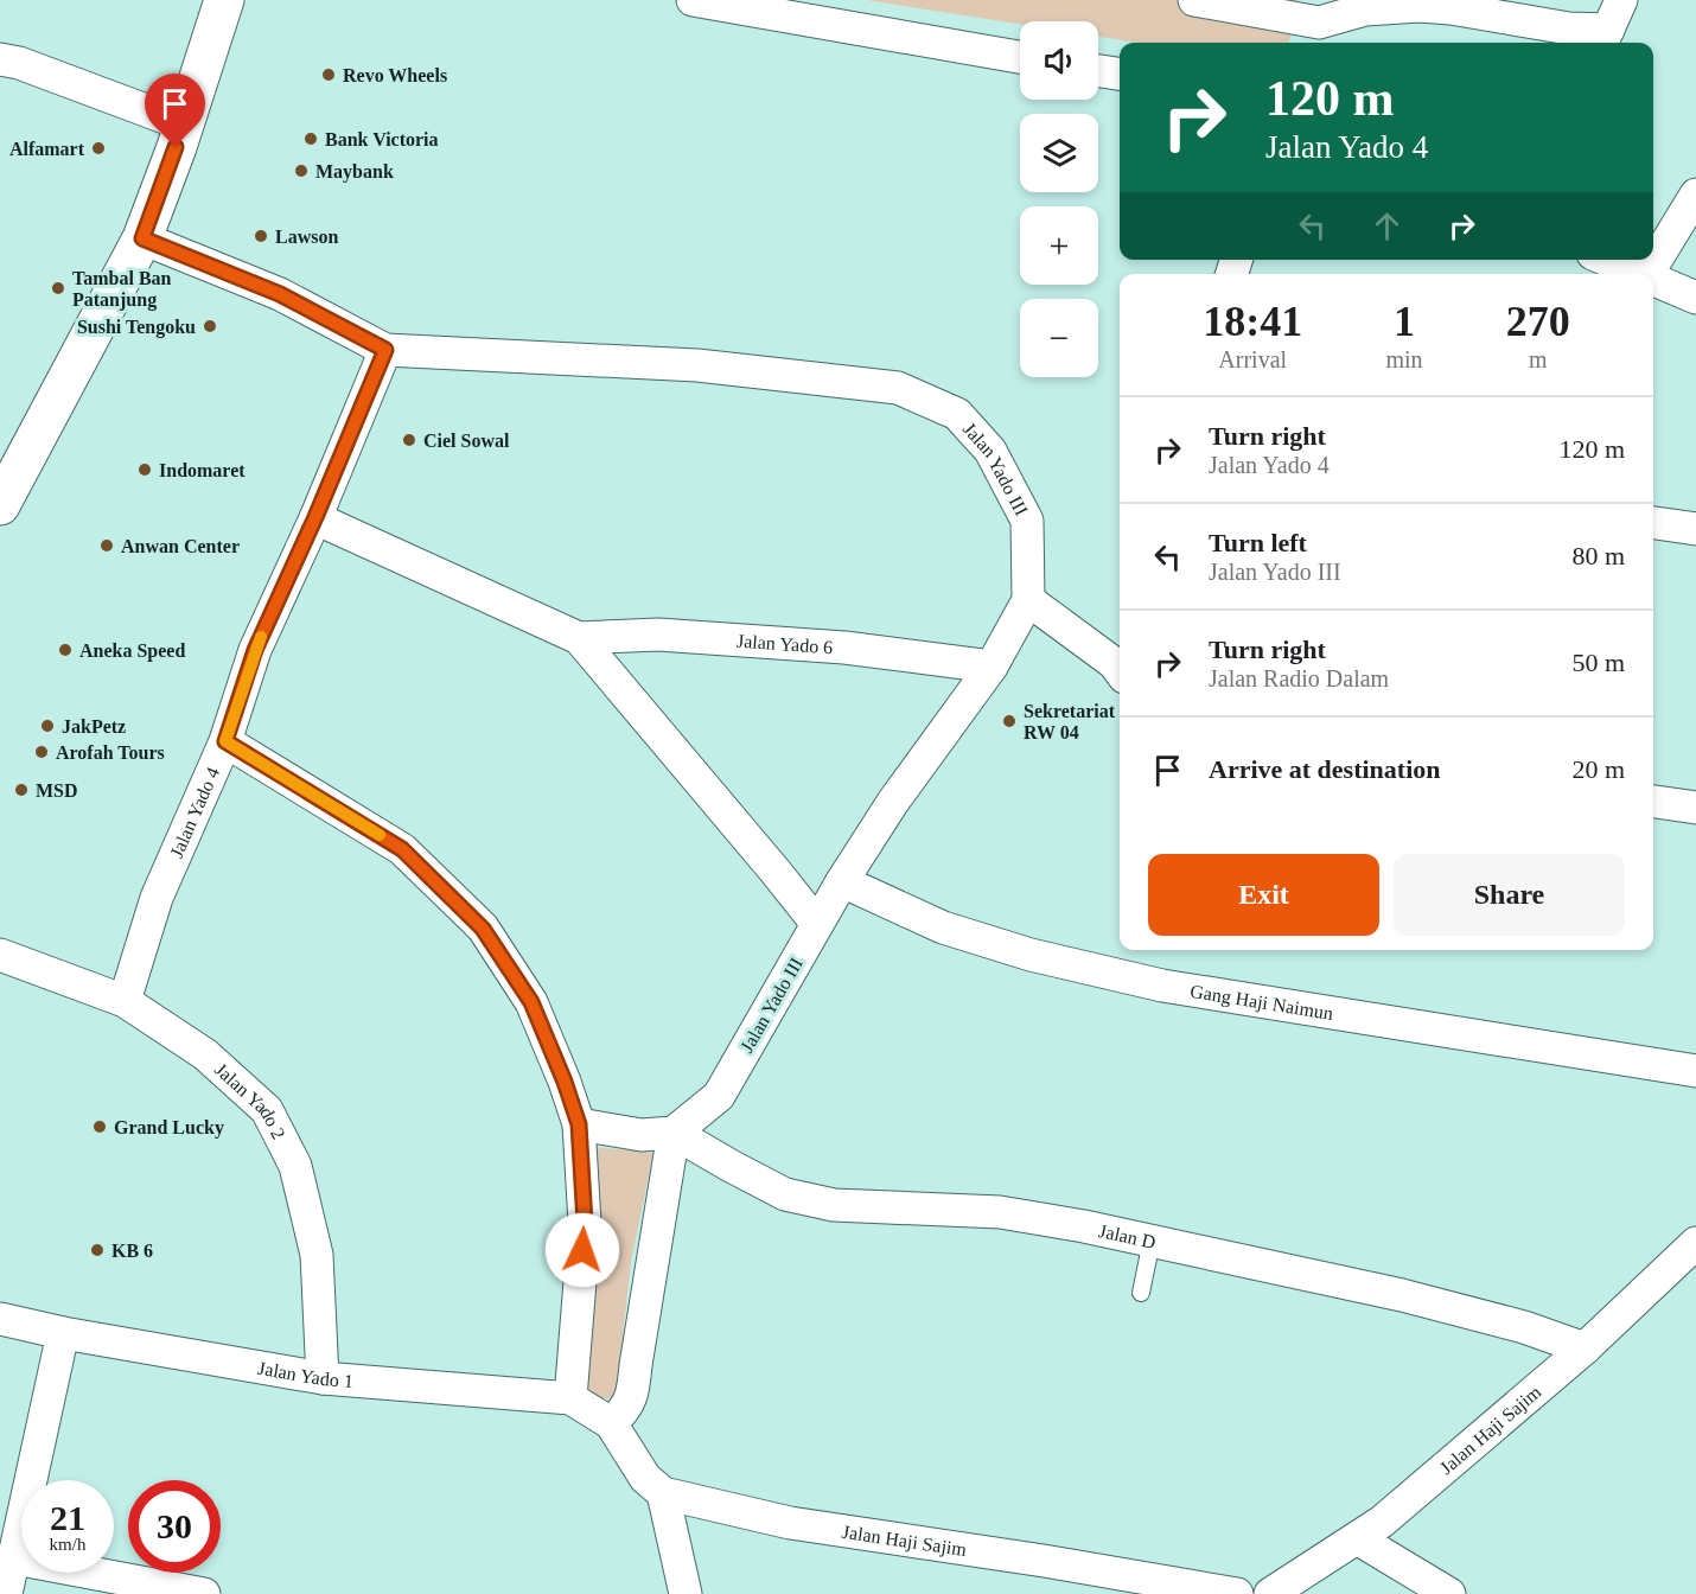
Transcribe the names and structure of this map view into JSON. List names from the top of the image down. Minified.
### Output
{"streets":{"street":["Jalan Yado III","Jalan Yado 6","Jalan Yado 4","Gang Haji Naimun","Jalan Yado 2","Jalan D","Jalan Yado 1","Jalan Haji Sajim"]},"crossings":[["Jalan Yado III","Jalan Yado 6"],["Jalan Yado III","Jalan Yado 4"],["Jalan Yado III","Gang Haji Naimun"],["Jalan Yado III","Jalan D"],["Jalan Yado 6","Jalan Yado 4"],["Jalan Yado 4","Jalan Yado 2"],["Jalan Yado 2","Jalan Yado 1"],["Jalan D","Jalan Haji Sajim"]],"places":["Revo Wheels","Bank Victoria","Alfamart","Maybank","Lawson","Tambal Ban Patanjung","Sushi Tengoku","Ciel Sowal","Indomaret","Anwan Center","Aneka Speed","Sekretariat RW 04","JakPetz","Arofah Tours","MSD","Grand Lucky","KB 6"],"page":{"map_buttons":["+","−"],"turn":["120 m","Jalan Yado 4"],"eta":["18:41","Arrival","1","min","270","m"],"list":[{"name":"Turn right","note":"Jalan Yado 4","value":"120 m"},{"name":"Turn left","note":"Jalan Yado III","value":"80 m"},{"name":"Turn right","note":"Jalan Radio Dalam","value":"50 m"},{"name":"Arrive at destination","value":"20 m"}],"buttons":["Exit","Share"],"speed":"21 km/h","limit":"30"}}
